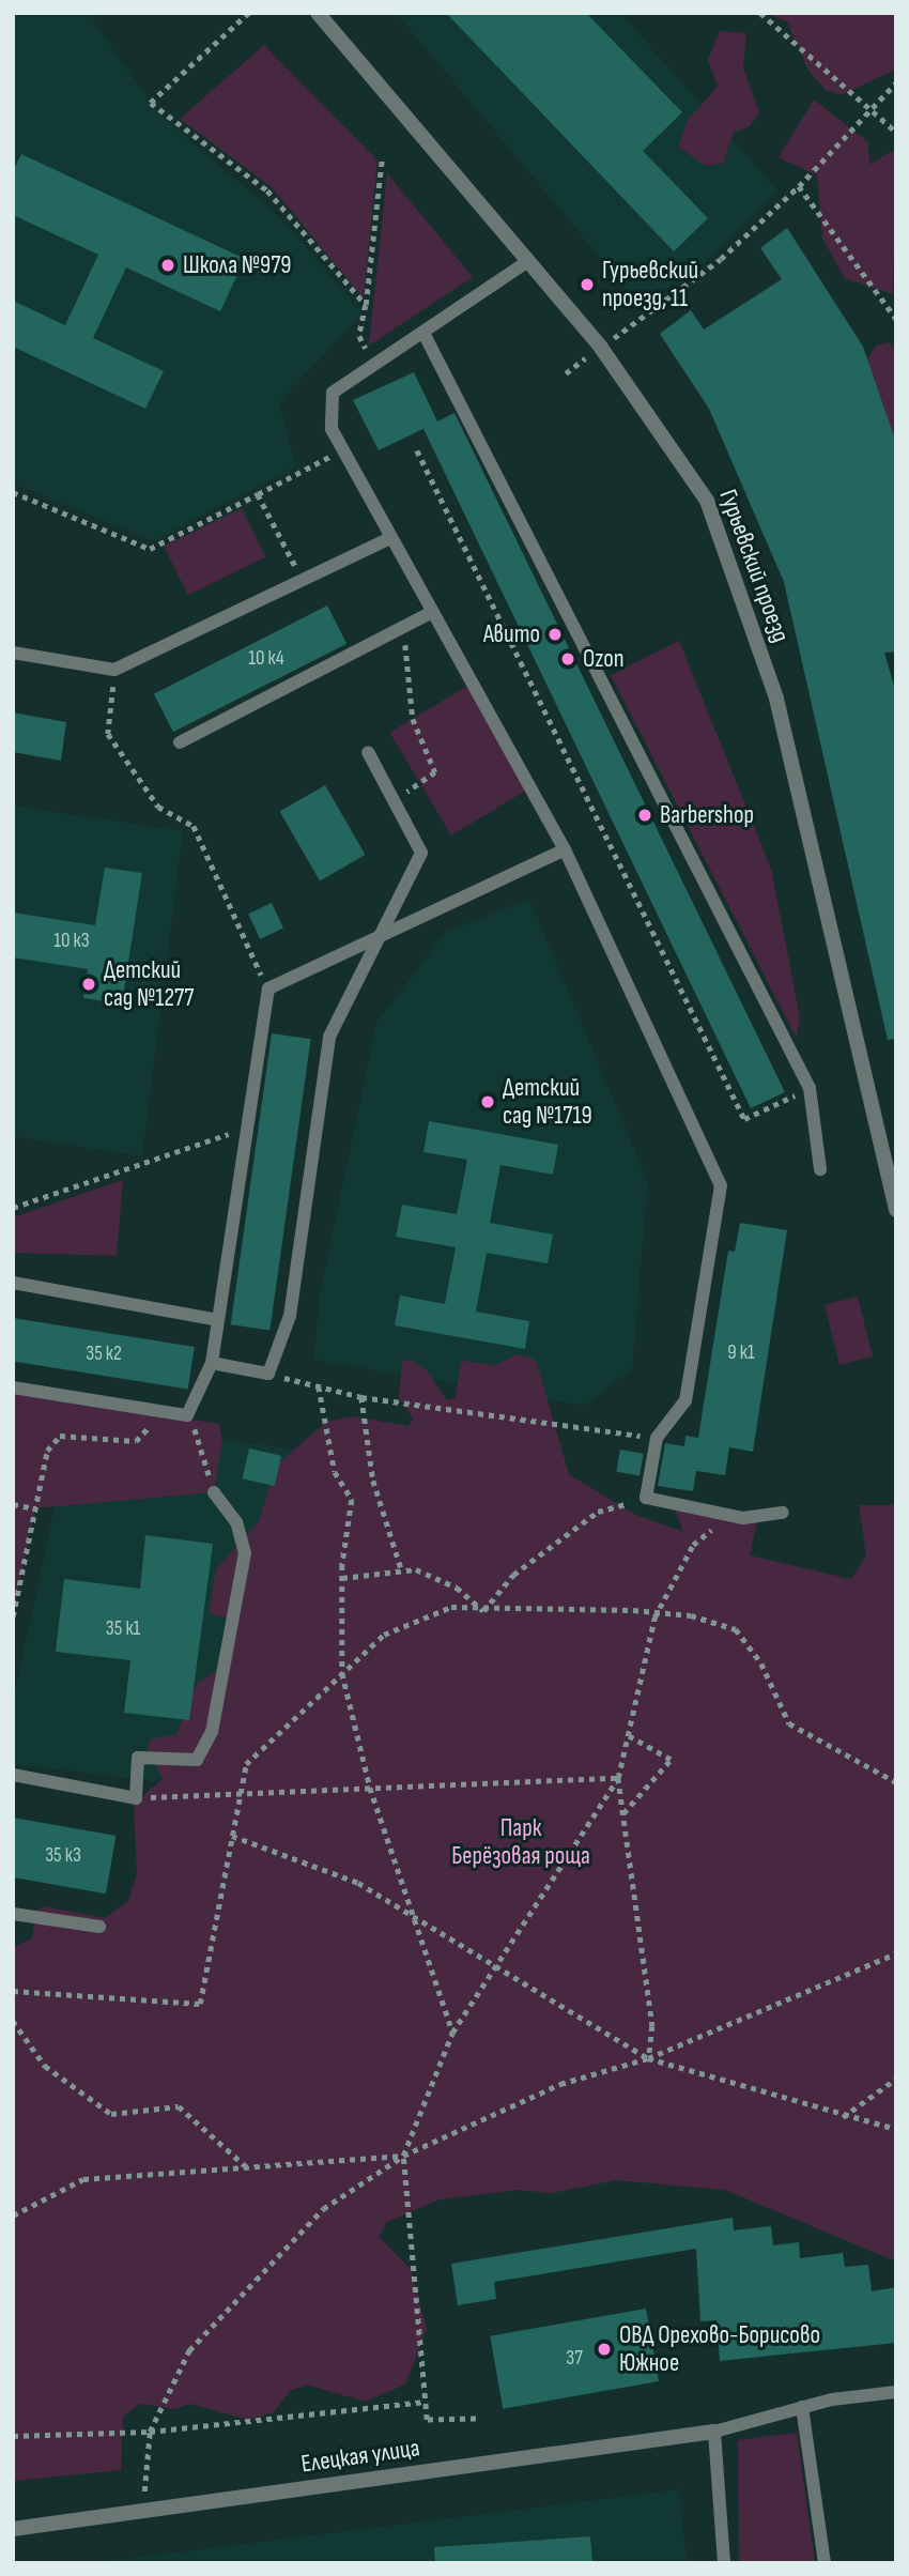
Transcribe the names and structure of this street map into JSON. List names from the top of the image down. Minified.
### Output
{"streets":{"street":["Гурьевский проезд","Елецкая улица"]},"parks":["Парк Берёзовая роща"],"places":["Школа №979","Гурьевский проезд, 11","Авито","Ozon","Barbershop","Детский сад №1277","Детский сад №1719","ОВД Орехово-Борисово Южное"],"house_numbers":["10 к4","10 к3","9 к1","35 к2","35 к1","35 к3","37"]}
